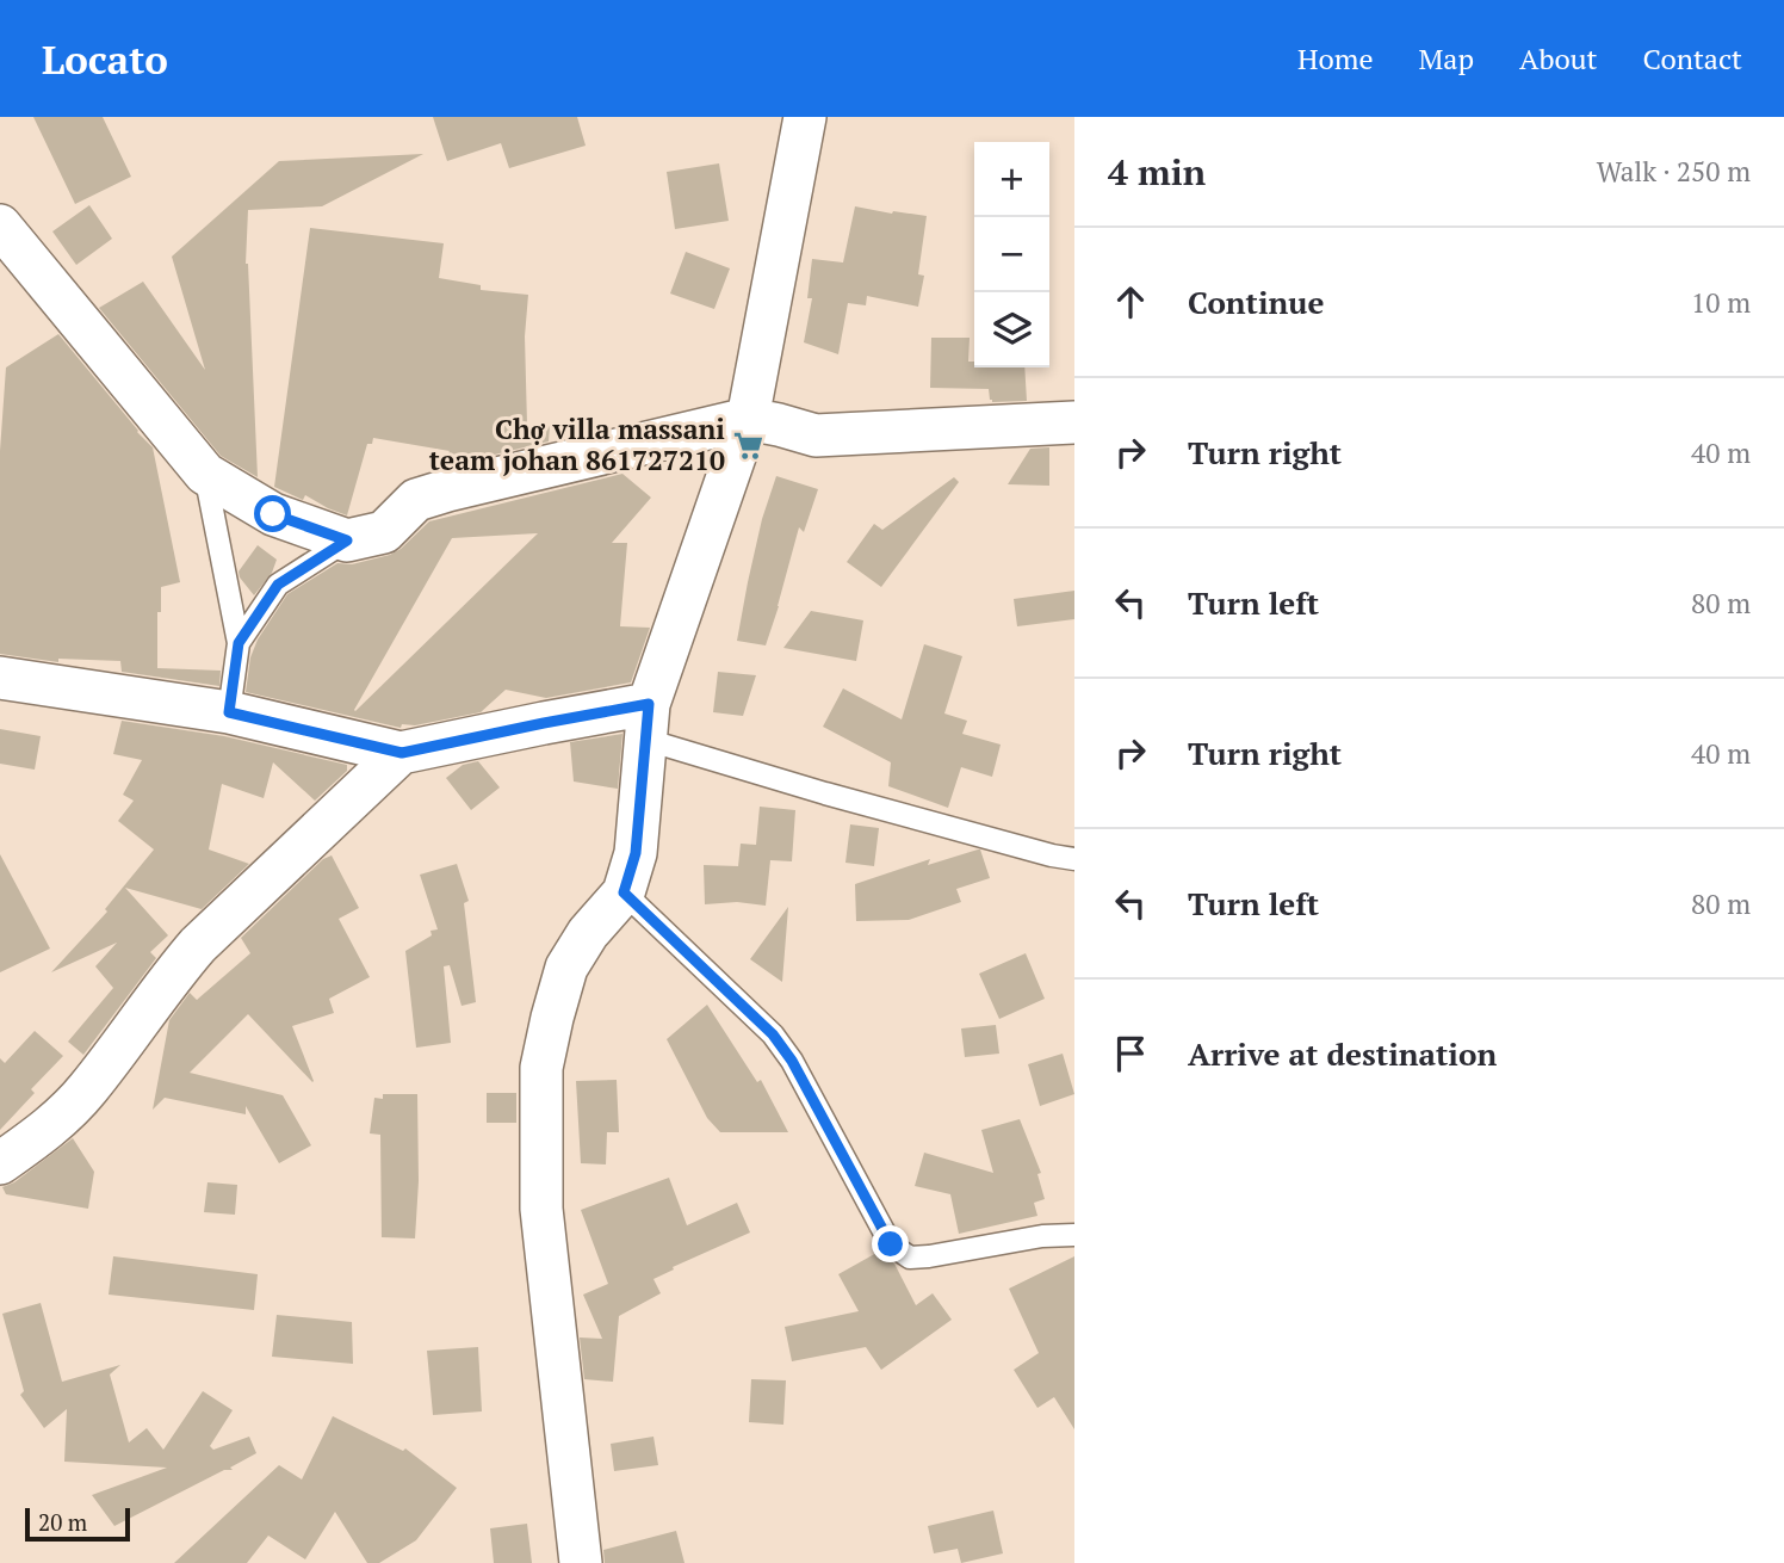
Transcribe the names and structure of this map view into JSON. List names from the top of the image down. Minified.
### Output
{"places":{"supermarket":["Chợ villa massani team johan 861727210"]},"scale_bar":"20 m","page":{"header":"Locato","nav":["Home","Map","About","Contact"],"heading":["4 min","Walk · 250 m"],"map_buttons":["+","−"],"list":[["Continue","10 m"],["Turn right","40 m"],["Turn left","80 m"],["Turn right","40 m"],["Turn left","80 m"],"Arrive at destination"],"scale":"20 m"}}
